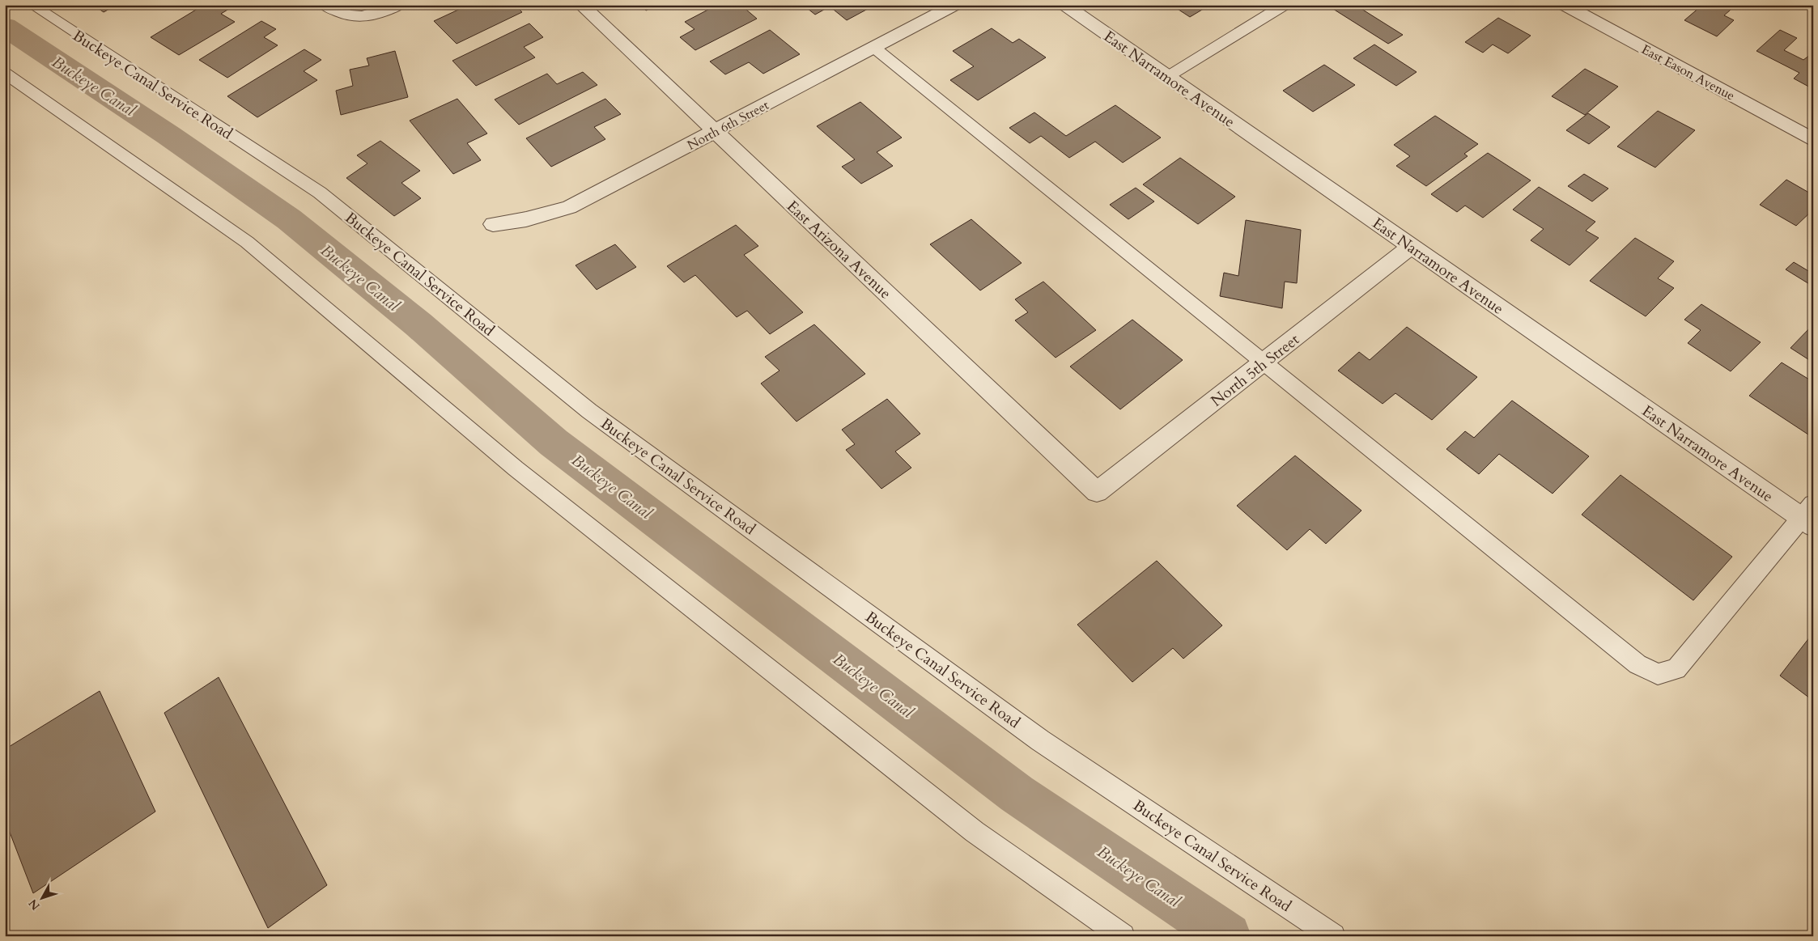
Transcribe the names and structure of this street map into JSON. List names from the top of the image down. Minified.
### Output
{"streets":{"street":["East Eason Avenue","East Narramore Avenue","North 6th Street","East Arizona Avenue","North 5th Street"],"lane":["Buckeye Canal Service Road"]},"crossings":[["East Narramore Avenue","North 5th Street"],["North 6th Street","East Arizona Avenue"],["East Arizona Avenue","North 5th Street"]],"water":["Buckeye Canal"],"north":"bottom left"}
